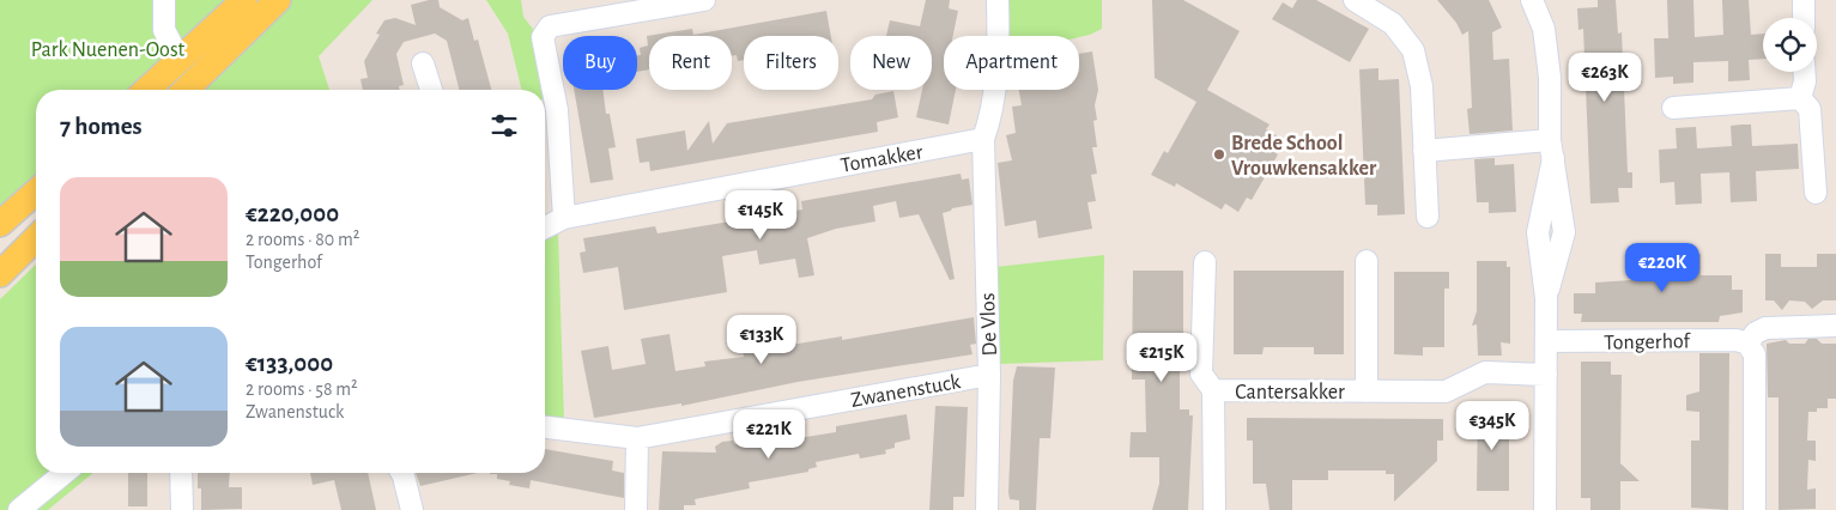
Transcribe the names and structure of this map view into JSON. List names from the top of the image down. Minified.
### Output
{"streets":{"street":["Tomakker","De Vlos","Tongerhof","Zwanenstuck","Cantersakker"]},"crossings":[["Tomakker","De Vlos"],["De Vlos","Zwanenstuck"]],"parks":["Park Nuenen-Oost"],"places":["Brede School Vrouwkensakker"],"page":{"chip":["Buy","Rent","Filters","New","Apartment"],"price":["€263K","€145K","€220K","€133K","€215K","€345K","€221K"],"heading":"7 homes","list":[{"name":"€220,000","note":"2 rooms · 80 m² · Tongerhof"},{"name":"€133,000","note":"2 rooms · 58 m² · Zwanenstuck"}]}}
